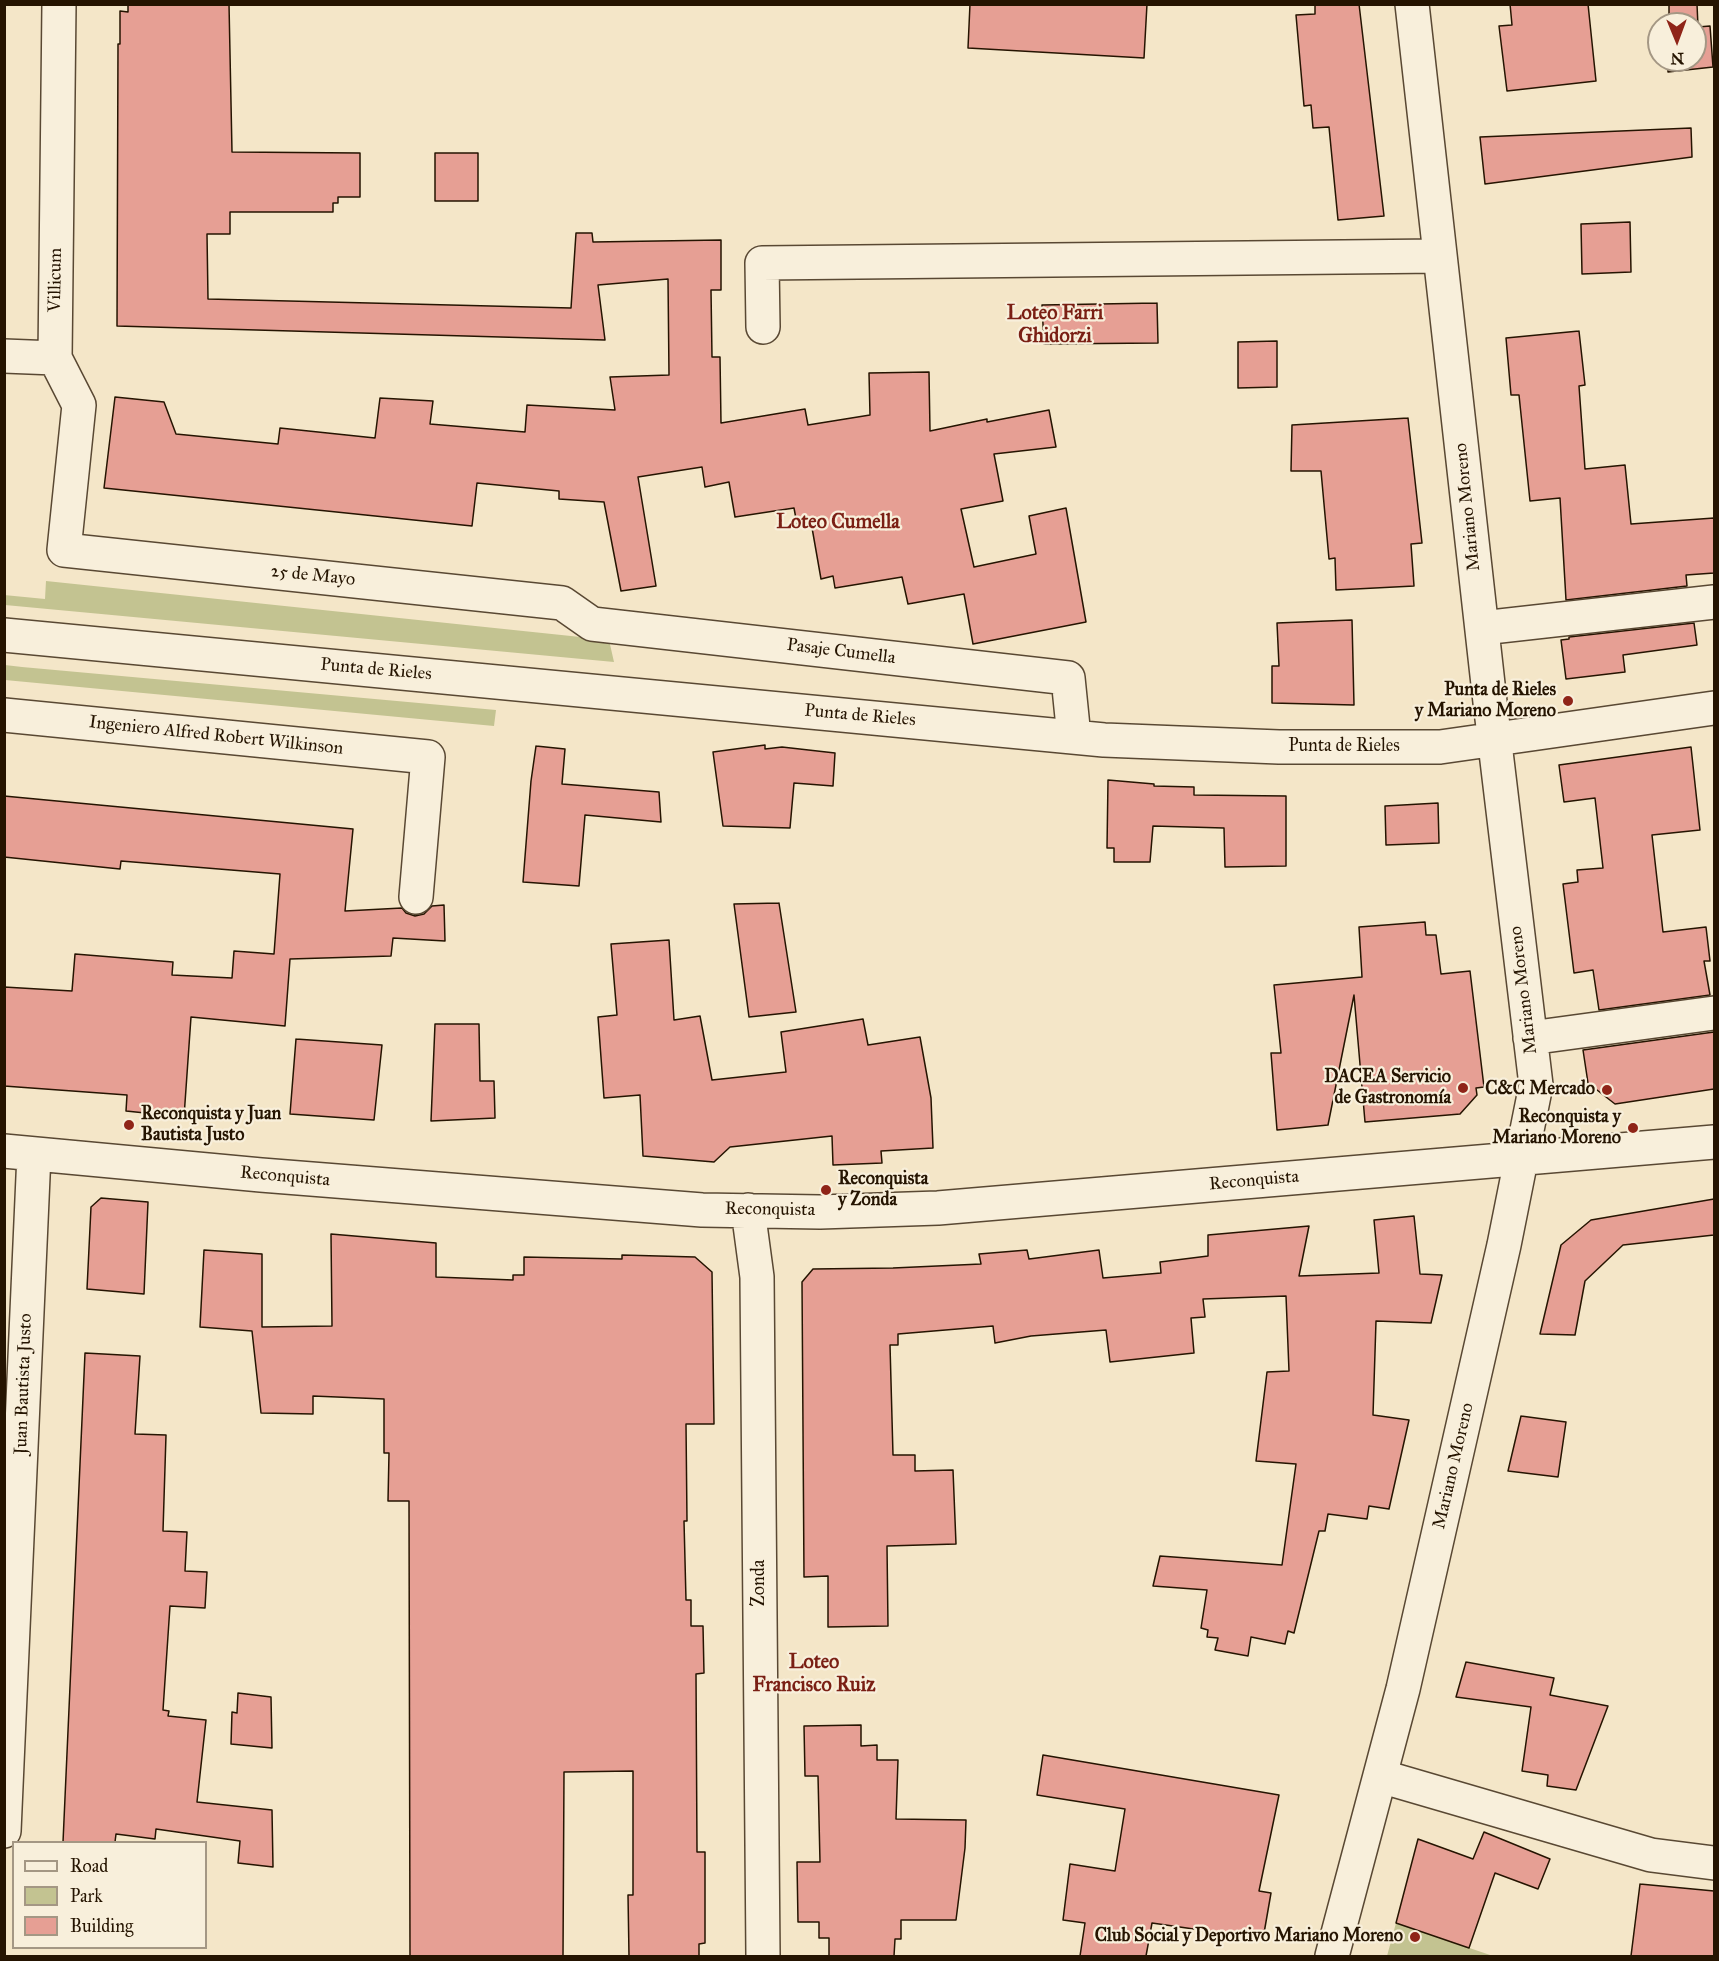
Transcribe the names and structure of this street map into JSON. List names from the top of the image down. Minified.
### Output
{"streets":{"street":["Villicum","Mariano Moreno","25 de Mayo","Pasaje Cumella","Punta de Rieles","Ingeniero Alfred Robert Wilkinson","Reconquista","Juan Bautista Justo","Zonda"]},"crossings":[["Villicum","25 de Mayo"],["Mariano Moreno","Punta de Rieles"],["Mariano Moreno","Reconquista"],["25 de Mayo","Pasaje Cumella"],["Pasaje Cumella","Punta de Rieles"],["Reconquista","Juan Bautista Justo"],["Reconquista","Zonda"]],"districts":["Loteo Farri Ghidorzi","Loteo Cumella","Loteo Francisco Ruiz"],"places":["Punta de Rieles y Mariano Moreno","DACEA Servicio de Gastronomía","C&C Mercado","Reconquista y Juan Bautista Justo","Reconquista y Mariano Moreno","Reconquista y Zonda","Club Social y Deportivo Mariano Moreno"],"legend":["Road","Park","Building"],"north":"bottom"}
